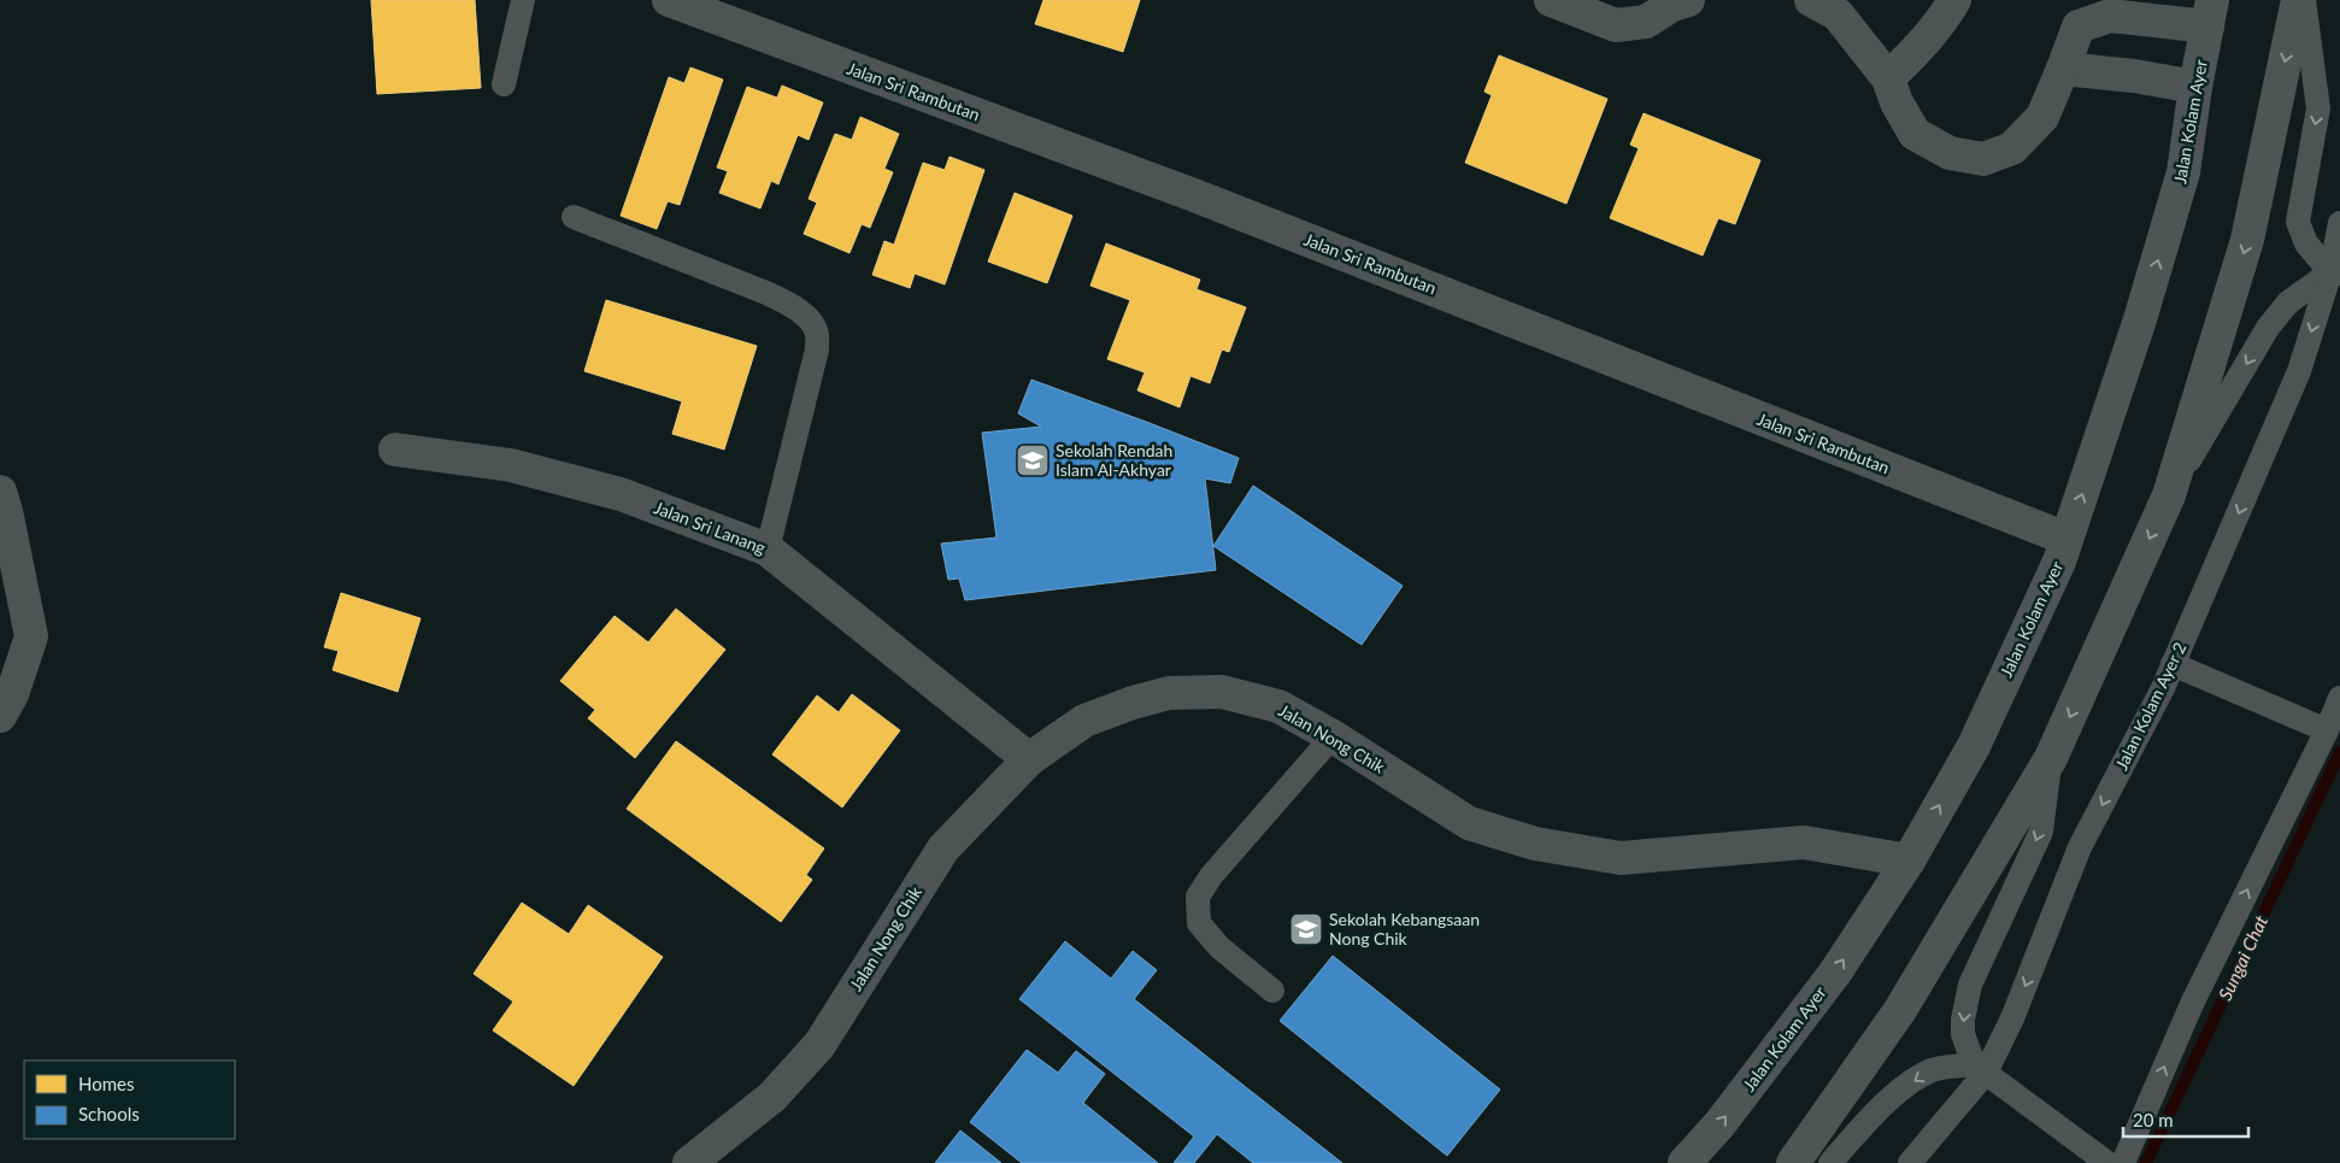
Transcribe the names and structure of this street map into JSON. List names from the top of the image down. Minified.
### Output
{"streets":{"main road":["Jalan Kolam Ayer"],"street":["Jalan Sri Rambutan","Jalan Sri Lanang","Jalan Nong Chik"],"lane":["Jalan Kolam Ayer 2"]},"crossings":[["Jalan Sri Rambutan","Jalan Kolam Ayer"],["Jalan Kolam Ayer","Jalan Nong Chik"],["Jalan Sri Lanang","Jalan Nong Chik"]],"water":["Sungai Chat"],"places":{"school or university":["Sekolah Rendah Islam Al-Akhyar","Sekolah Kebangsaan Nong Chik"]},"legend":["Homes","Schools"],"scale_bar":"20 m"}
